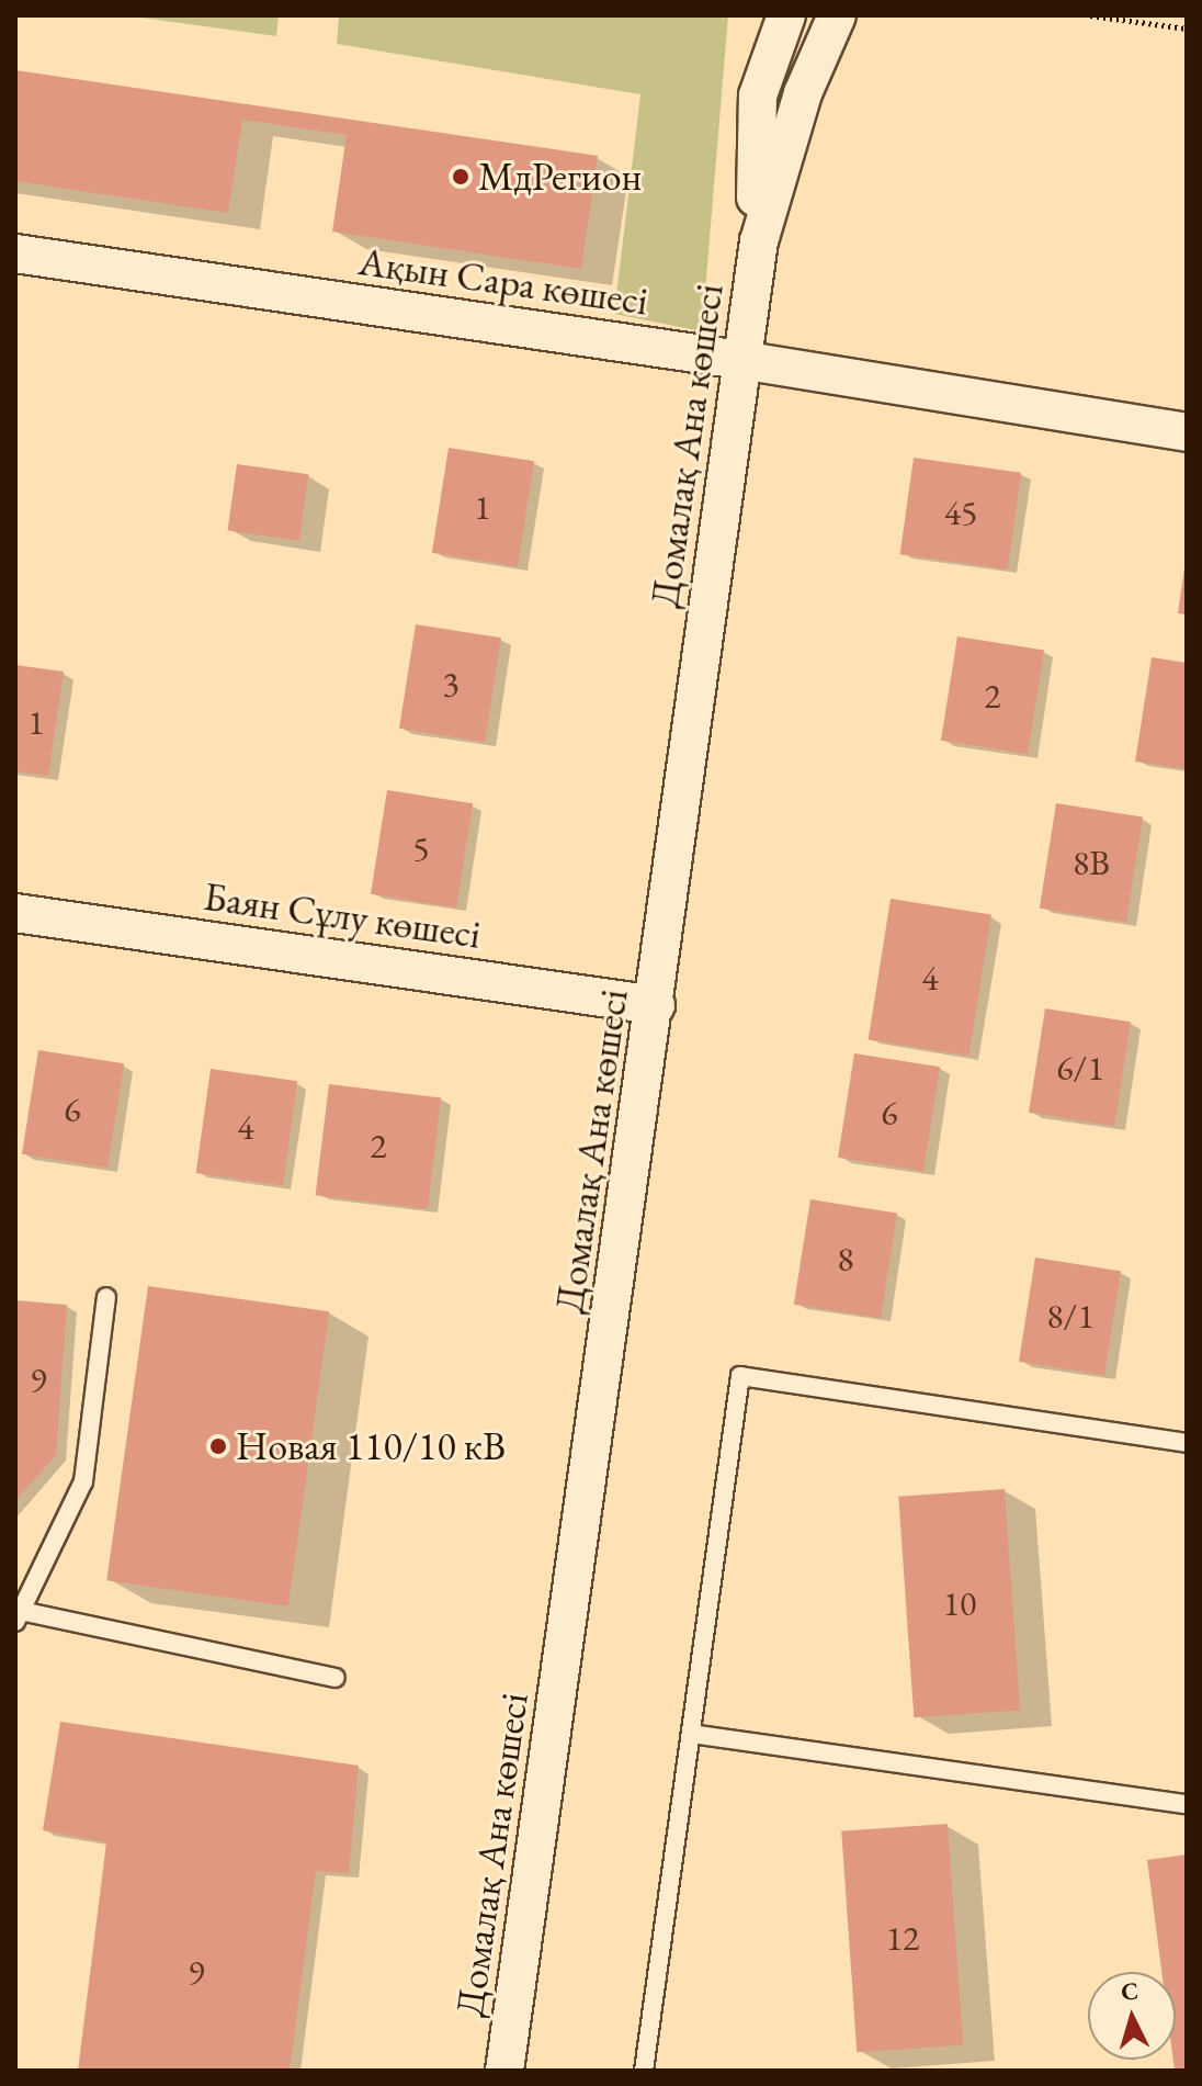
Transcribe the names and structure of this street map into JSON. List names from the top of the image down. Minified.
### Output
{"streets":{"street":["Ақын Сара көшесі","Домалақ Ана көшесі","Баян Сұлу көшесі"]},"crossings":[["Ақын Сара көшесі","Домалақ Ана көшесі"],["Домалақ Ана көшесі","Баян Сұлу көшесі"]],"places":["МдРегион","Новая 110/10 кВ"],"house_numbers":["1","45","3","2","1","5","8В","4","6/1","6","6","4","2","8","8/1","9","10","12","9"],"north":"top"}
